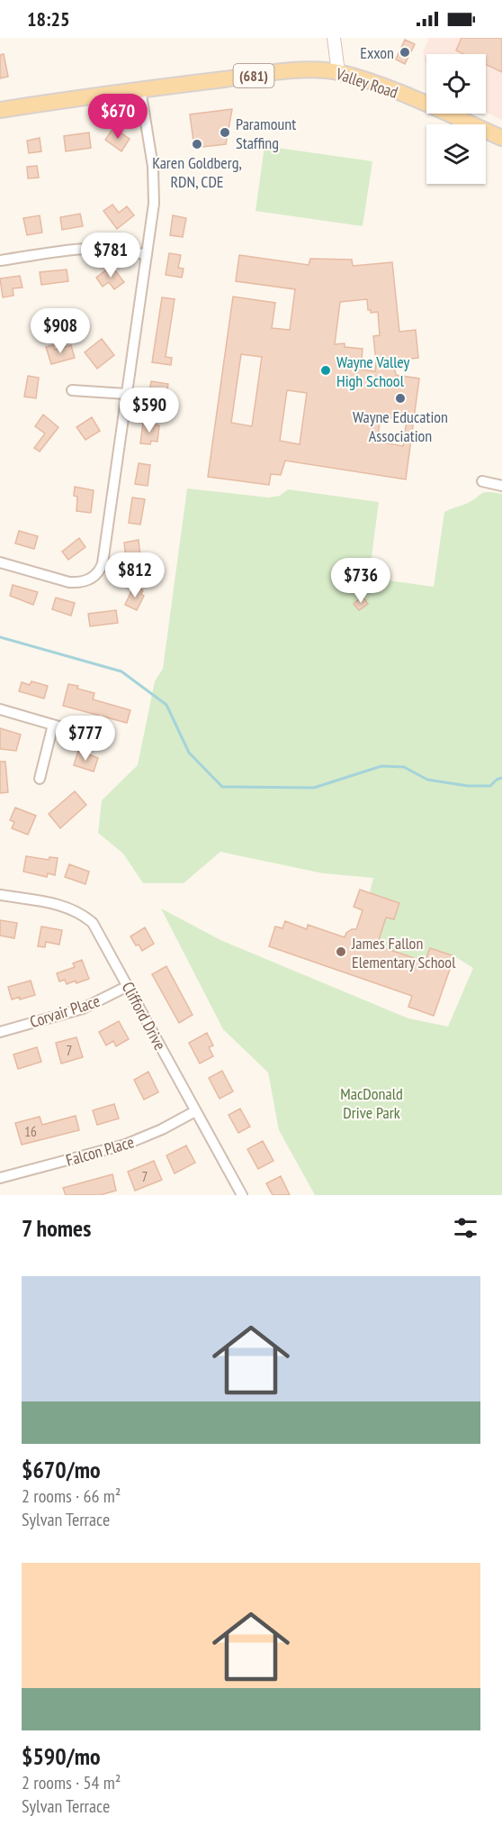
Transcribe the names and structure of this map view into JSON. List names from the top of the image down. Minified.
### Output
{"streets":{"main road":["(681)","Valley Road"],"street":["Corvair Place","Clifford Drive","Falcon Place"]},"crossings":[["Corvair Place","Clifford Drive"],["Clifford Drive","Falcon Place"]],"parks":["MacDonald Drive Park"],"places":["Exxon","Paramount Staffing","Karen Goldberg, RDN, CDE","Wayne Valley High School","Wayne Education Association","James Fallon Elementary School"],"house_numbers":["7","16","7"],"page":{"status":"18:25","price":["$670","$781","$908","$590","$812","$736","$777"],"heading":"7 homes","list":[{"name":"$670/mo","note":"2 rooms · 66 m² · Sylvan Terrace"},{"name":"$590/mo","note":"2 rooms · 54 m² · Sylvan Terrace"}]}}
